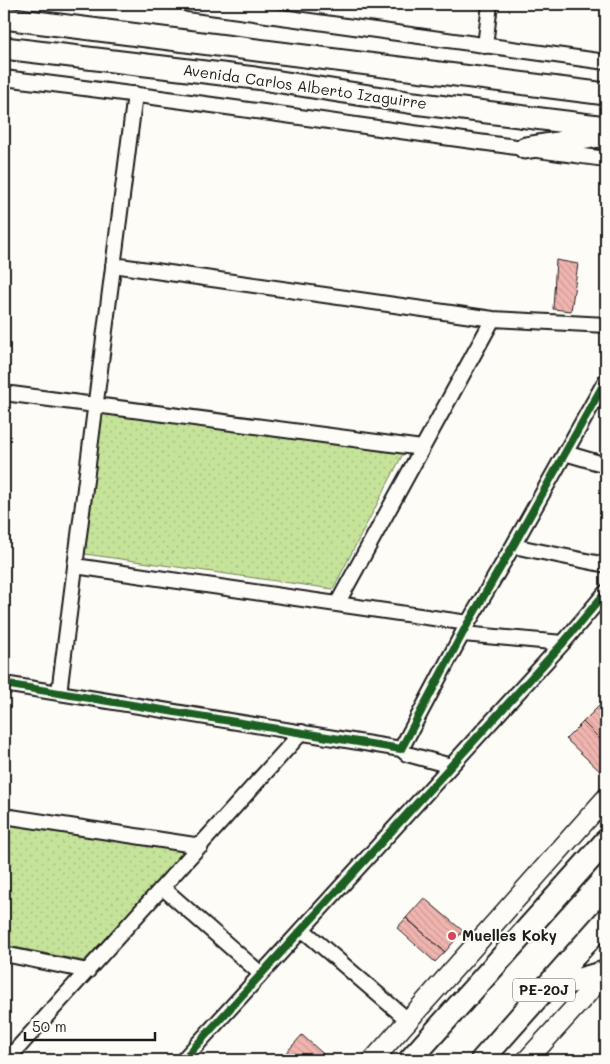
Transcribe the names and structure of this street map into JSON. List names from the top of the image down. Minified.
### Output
{"streets":{"highway":["PE-20J"],"main road":["Avenida Carlos Alberto Izaguirre"]},"places":["Muelles Koky"],"scale_bar":"50 m"}
